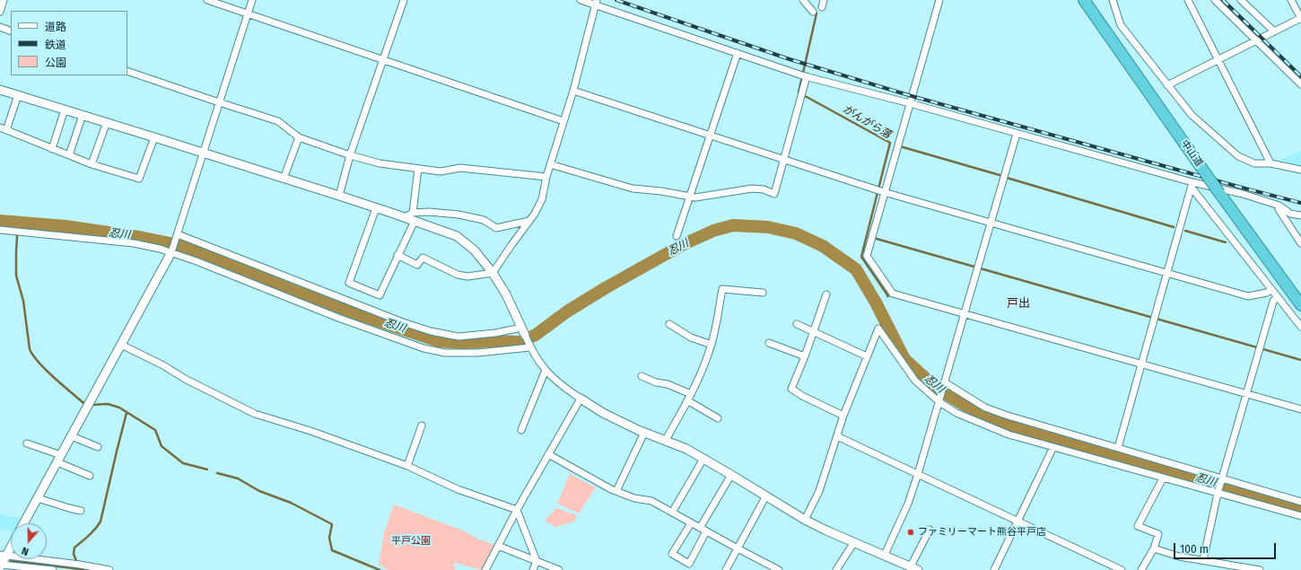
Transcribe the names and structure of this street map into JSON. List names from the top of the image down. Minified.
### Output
{"streets":{"highway":["中山道"]},"districts":["戸出"],"water":["がんがら落","忍川"],"parks":["平戸公園"],"places":["ファミリーマート熊谷平戸店"],"legend":["道路","鉄道","公園"],"scale_bar":"100 m","north":"bottom"}
